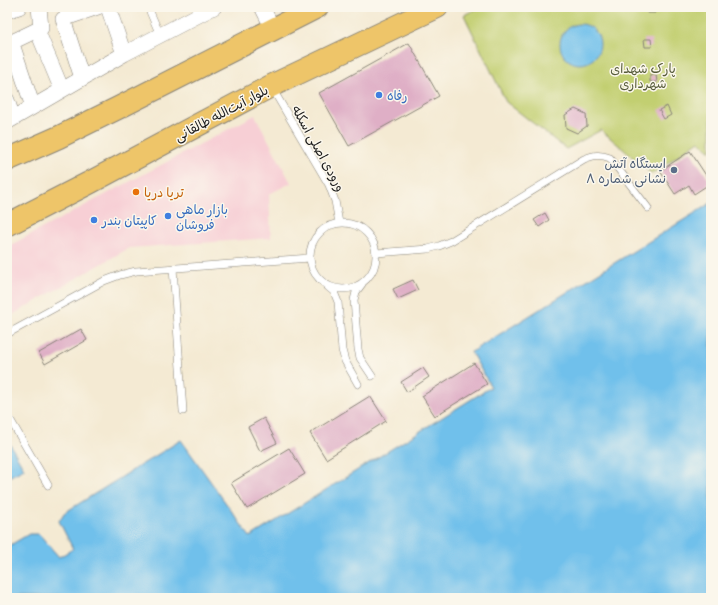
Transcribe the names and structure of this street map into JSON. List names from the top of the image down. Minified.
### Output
{"streets":{"main road":["بلوار آیت‌الله طالقانی"],"lane":["ورودی اصلی اسکله"]},"crossings":[["بلوار آیت‌الله طالقانی","ورودی اصلی اسکله"]],"parks":["پارک شهدای شهرداری"],"places":["رفاه","ایستگاه آتش نشانی شماره ۸","تریا دریا","بازار ماهی فروشان","کاپیتان بندر"]}
